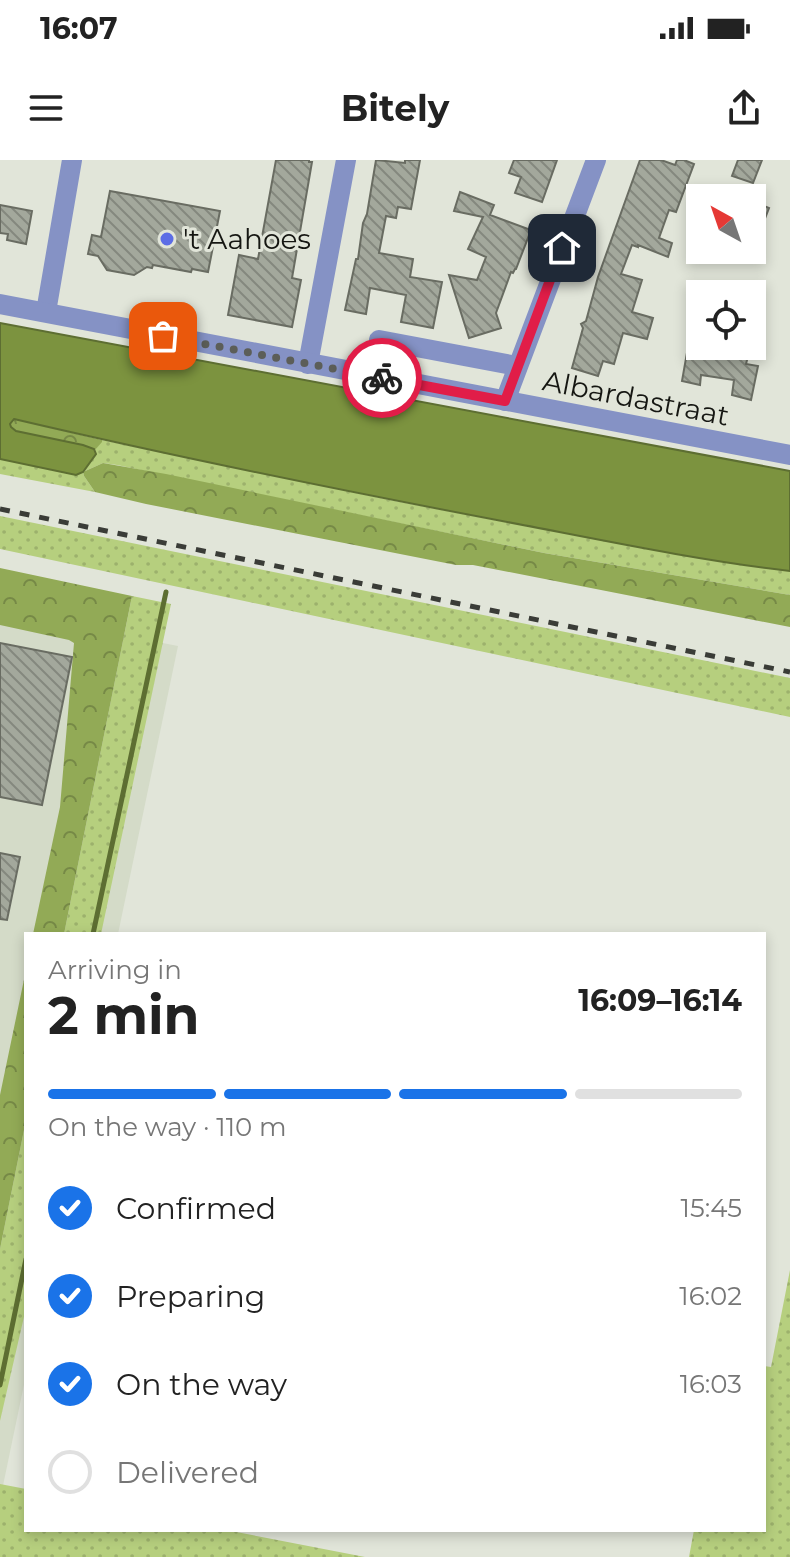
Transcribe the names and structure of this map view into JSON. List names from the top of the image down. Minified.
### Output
{"streets":{"street":["Albardastraat"]},"places":["'t Aahoes"],"north":"top left","page":{"status":"16:07","header":"Bitely","heading":["2 min","Arriving in","16:09–16:14"],"bar":"On the way · 110 m","list":[["Confirmed","15:45"],["Preparing","16:02"],["On the way","16:03"],"Delivered"]}}
